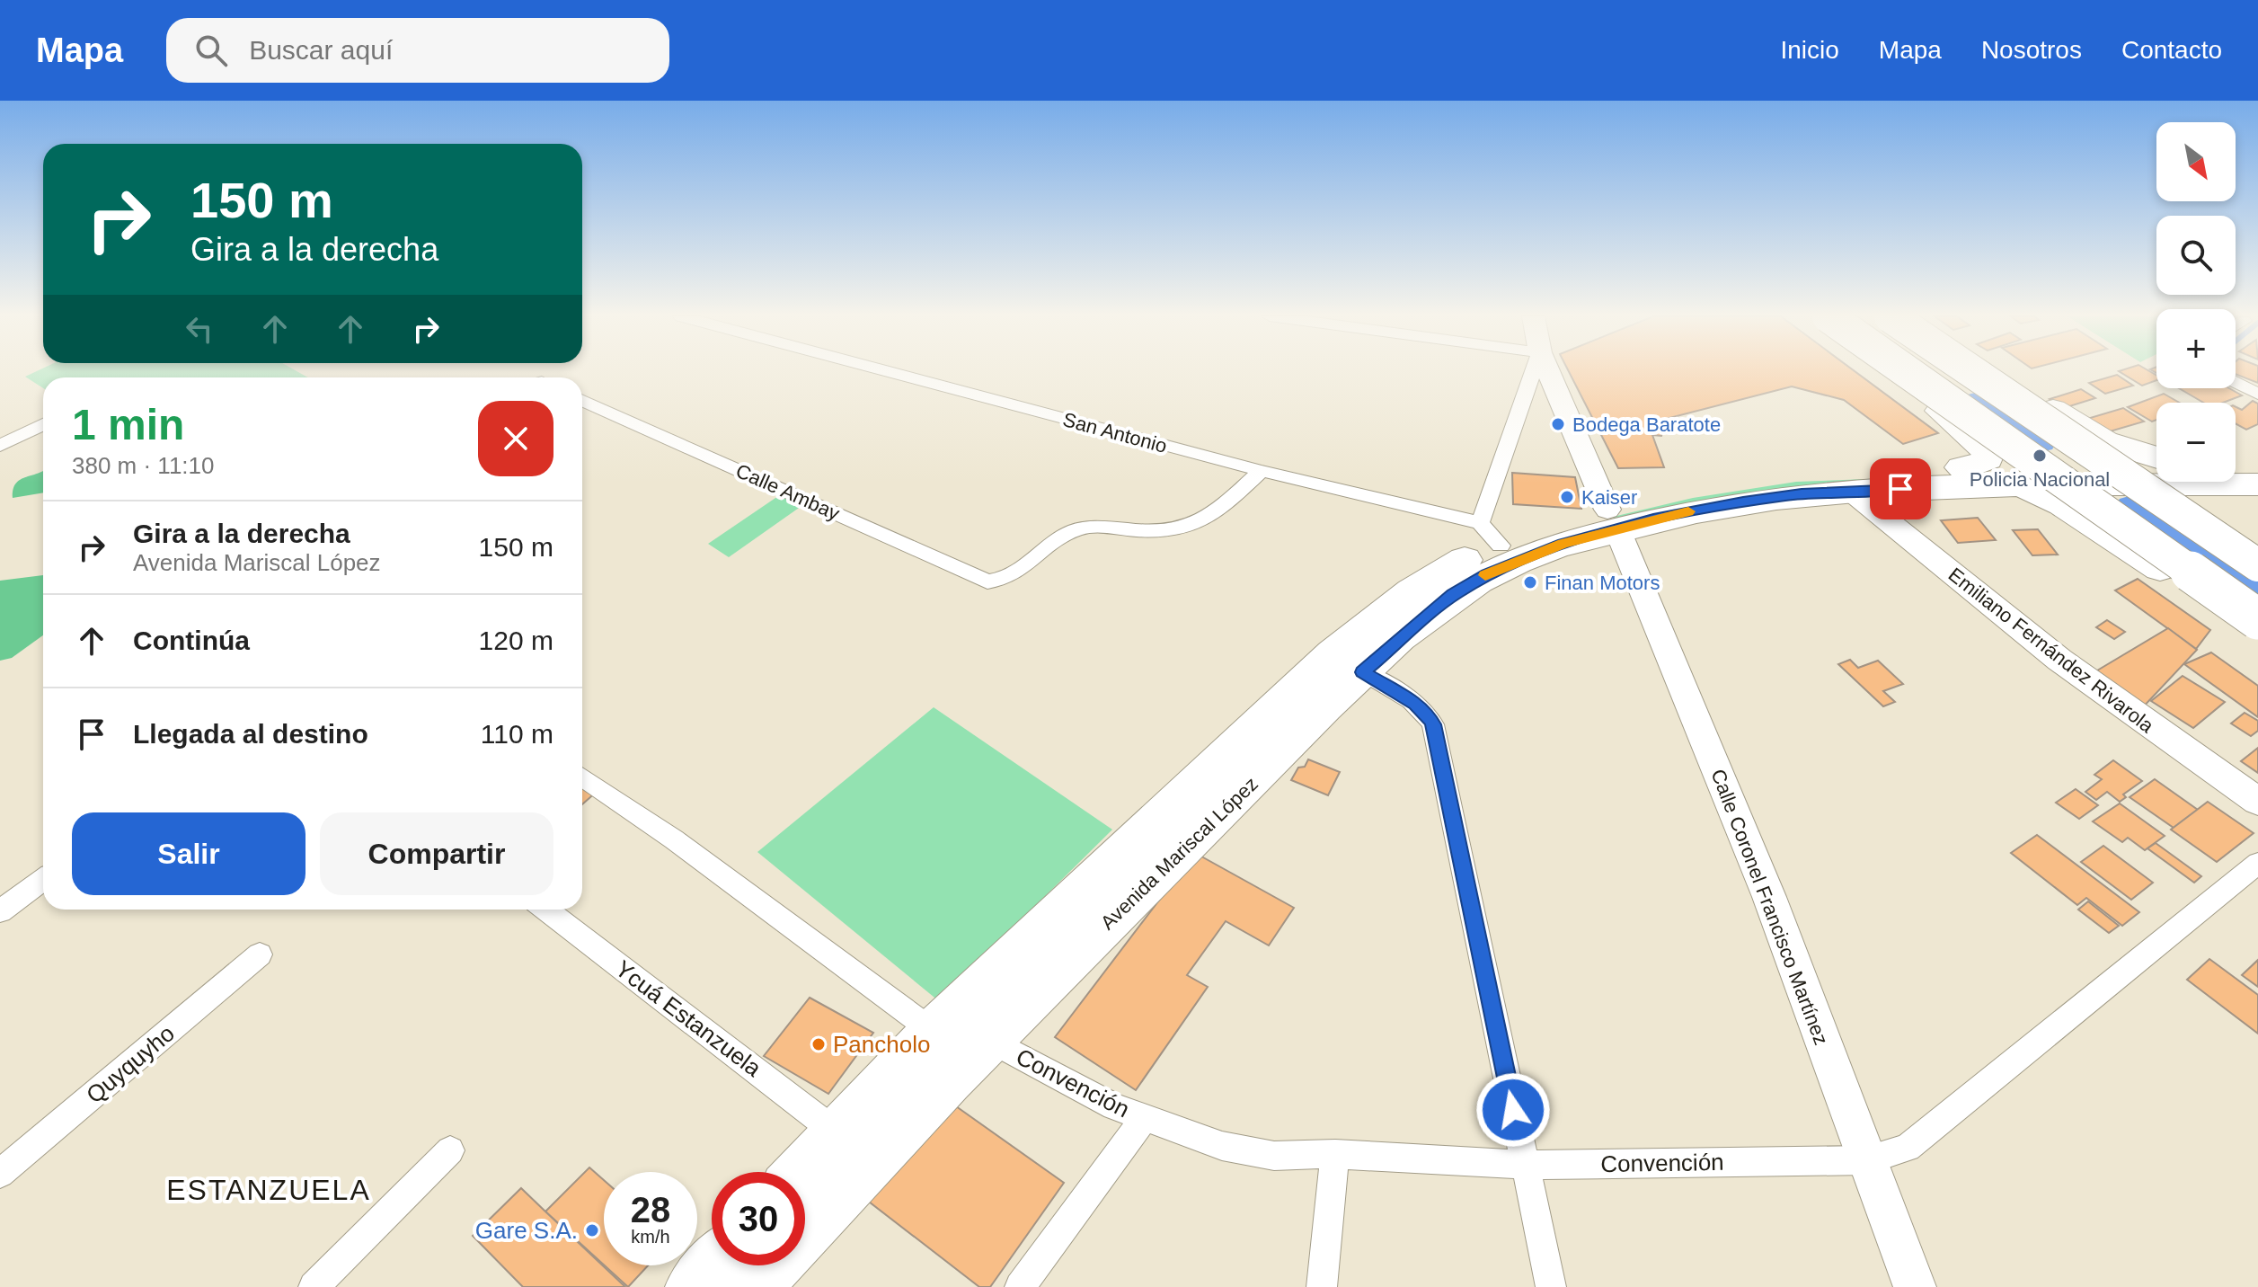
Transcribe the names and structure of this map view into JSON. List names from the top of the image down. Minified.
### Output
{"streets":{"highway":["Avenida Mariscal López"],"street":["San Antonio","Calle Ambay","Emiliano Fernández Rivarola","Calle Coronel Francisco Martínez","Ycuá Estanzuela","Quyquyho","Convención"]},"crossings":[["San Antonio","Calle Ambay"],["San Antonio","Avenida Mariscal López"],["Avenida Mariscal López","Calle Coronel Francisco Martínez"],["Avenida Mariscal López","Ycuá Estanzuela"],["Avenida Mariscal López","Convención"],["Calle Coronel Francisco Martínez","Convención"]],"districts":["ESTANZUELA"],"places":["Bodega Baratote","Policia Nacional","Kaiser","Finan Motors","Pancholo","Gare S.A."],"north":"bottom right","page":{"header":"Mapa","search":"Buscar aquí","nav":["Inicio","Mapa","Nosotros","Contacto"],"map_buttons":["+","−"],"turn":["150 m","Gira a la derecha"],"heading":["1 min","380 m · 11:10"],"list":[{"name":"Gira a la derecha","note":"Avenida Mariscal López","value":"150 m"},{"name":"Continúa","value":"120 m"},{"name":"Llegada al destino","value":"110 m"}],"buttons":["Salir","Compartir"],"speed":"28 km/h","limit":"30"}}
